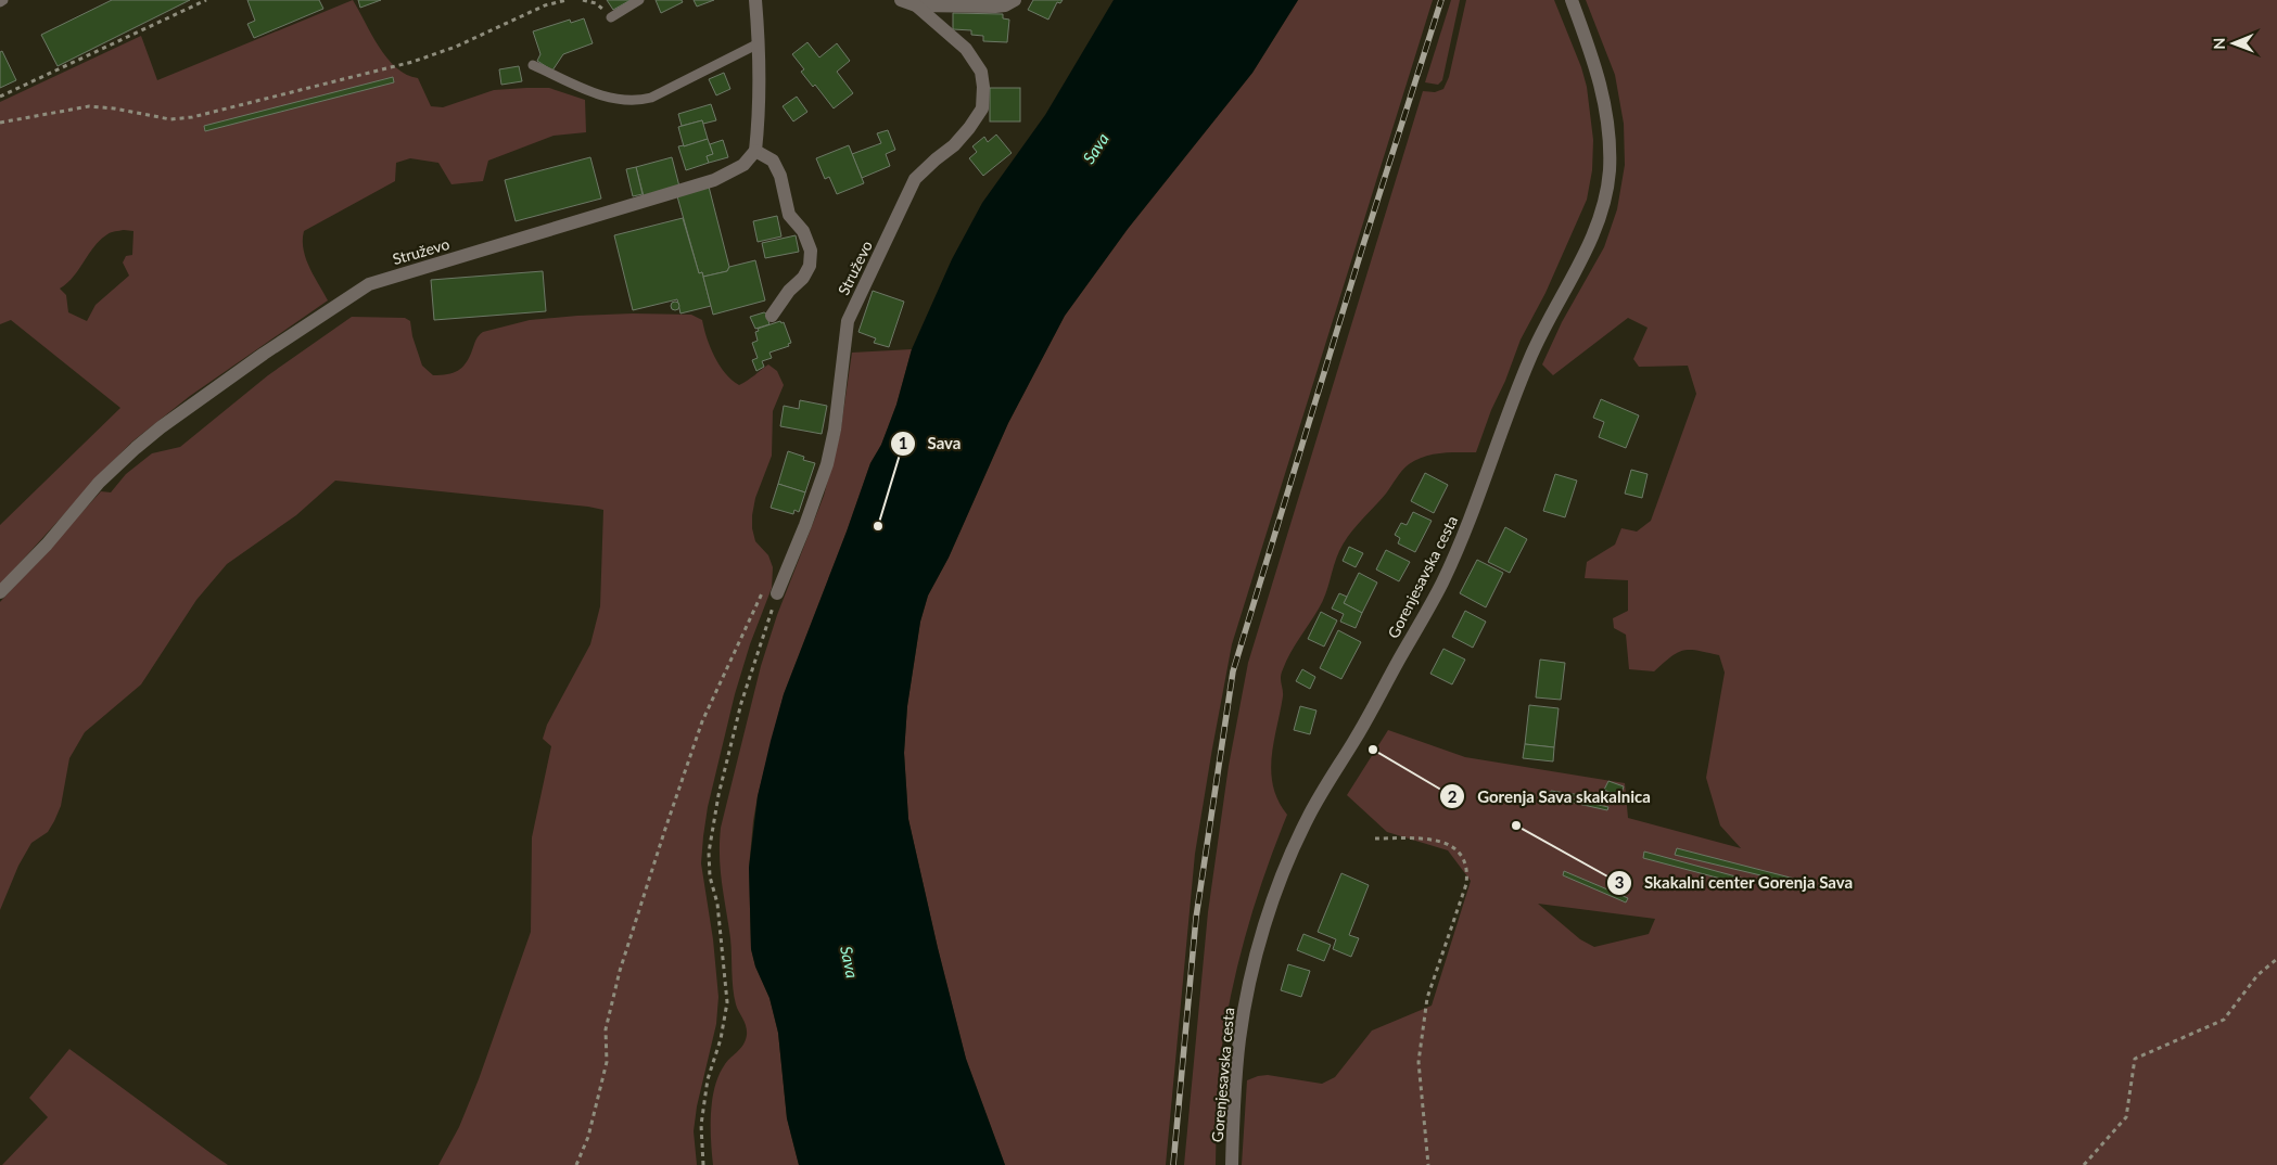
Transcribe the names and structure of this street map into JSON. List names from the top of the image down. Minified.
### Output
{"streets":{"street":["Struževo","Gorenjesavska cesta"]},"water":["Sava"],"places":["Sava","Gorenja Sava skakalnica","Skakalni center Gorenja Sava"],"north":"left"}
